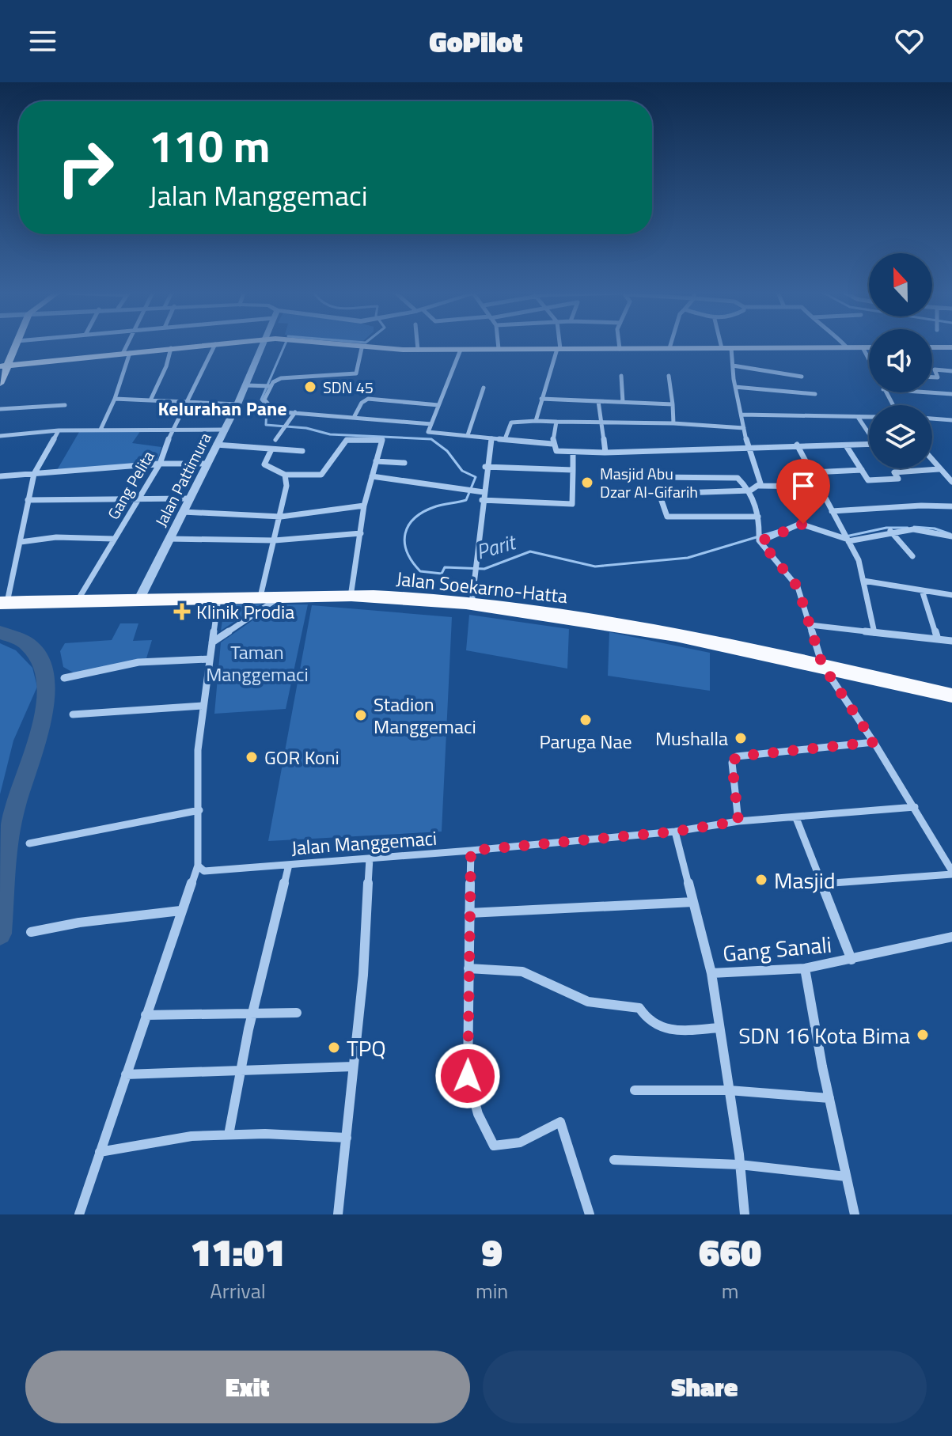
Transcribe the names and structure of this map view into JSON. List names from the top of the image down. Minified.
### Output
{"streets":{"highway":["Jalan Soekarno-Hatta"],"street":["Jalan Pattimura","Gang Pelita","Jalan Manggemaci","Gang Sanali"]},"crossings":[["Jalan Pattimura","Jalan Soekarno-Hatta"],["Gang Pelita","Jalan Soekarno-Hatta"],["Jalan Manggemaci","Gang Sanali"]],"districts":["Kelurahan Pane"],"water":["Parit"],"parks":["Taman Manggemaci"],"places":{"other":["SDN 45","Masjid Abu Dzar Al-Gifarih","Stadion Manggemaci","Paruga Nae","Mushalla","GOR Koni","Masjid","SDN 16 Kota Bima","TPQ"],"health":["Klinik Prodia"]},"north":"top","page":{"header":"GoPilot","turn":["110 m","Jalan Manggemaci"],"eta":["11:01","Arrival","9","min","660","m"],"buttons":["Exit","Share"]}}
